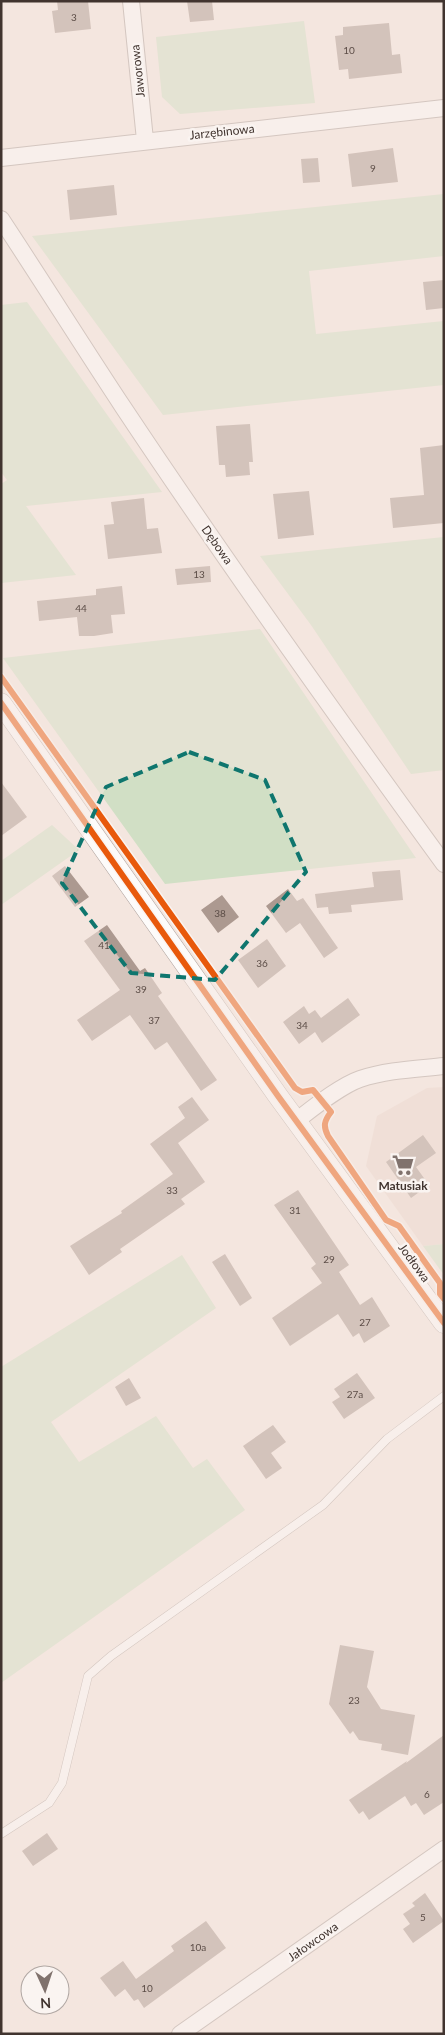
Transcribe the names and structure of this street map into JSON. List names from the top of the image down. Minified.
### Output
{"streets":{"street":["Jaworowa","Jarzębinowa","Dębowa","Jodłowa","Jałowcowa"]},"crossings":[["Jaworowa","Jarzębinowa"]],"places":{"supermarket":["Matusiak"]},"house_numbers":["3","10","9","13","44","38","41","36","39","37","34","33","31","29","27","27a","23","6","5","10a","10"],"north":"bottom"}
